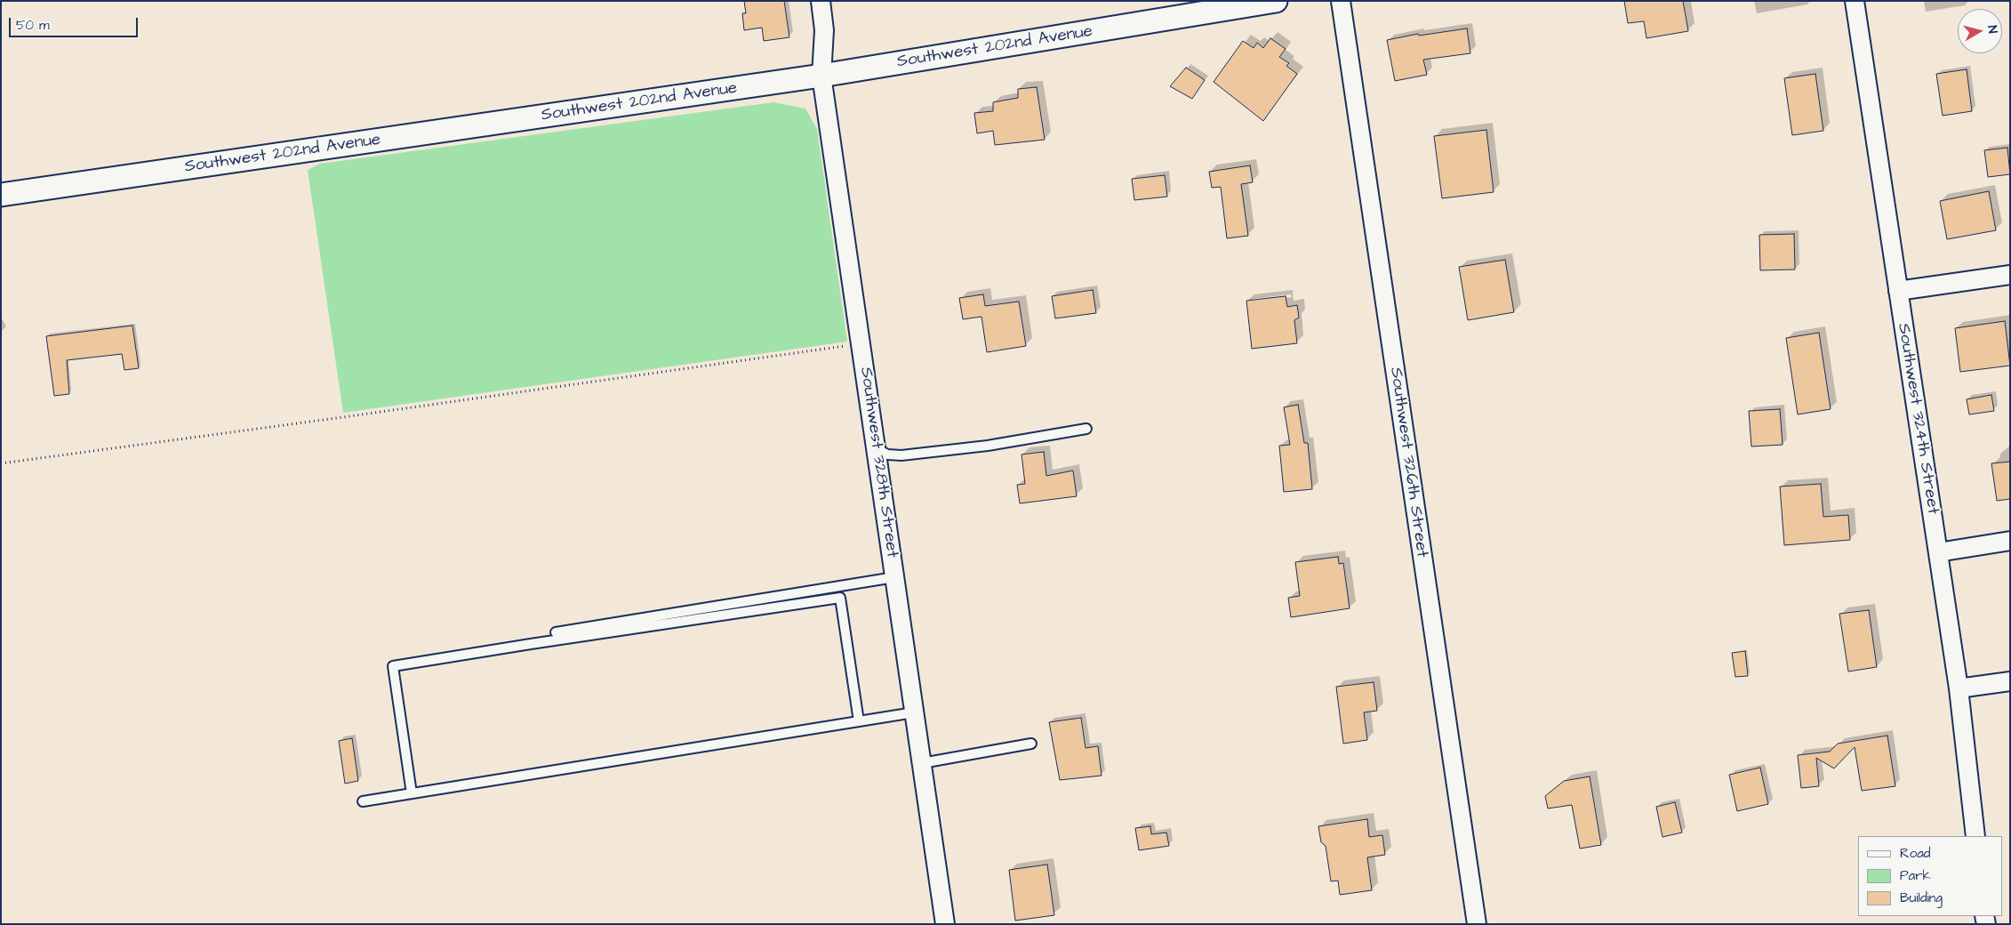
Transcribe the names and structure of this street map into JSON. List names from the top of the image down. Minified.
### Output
{"streets":{"street":["Southwest 202nd Avenue","Southwest 324th Street","Southwest 328th Street","Southwest 326th Street"]},"crossings":[["Southwest 202nd Avenue","Southwest 328th Street"]],"legend":["Road","Park","Building"],"scale_bar":"50 m","north":"right"}
